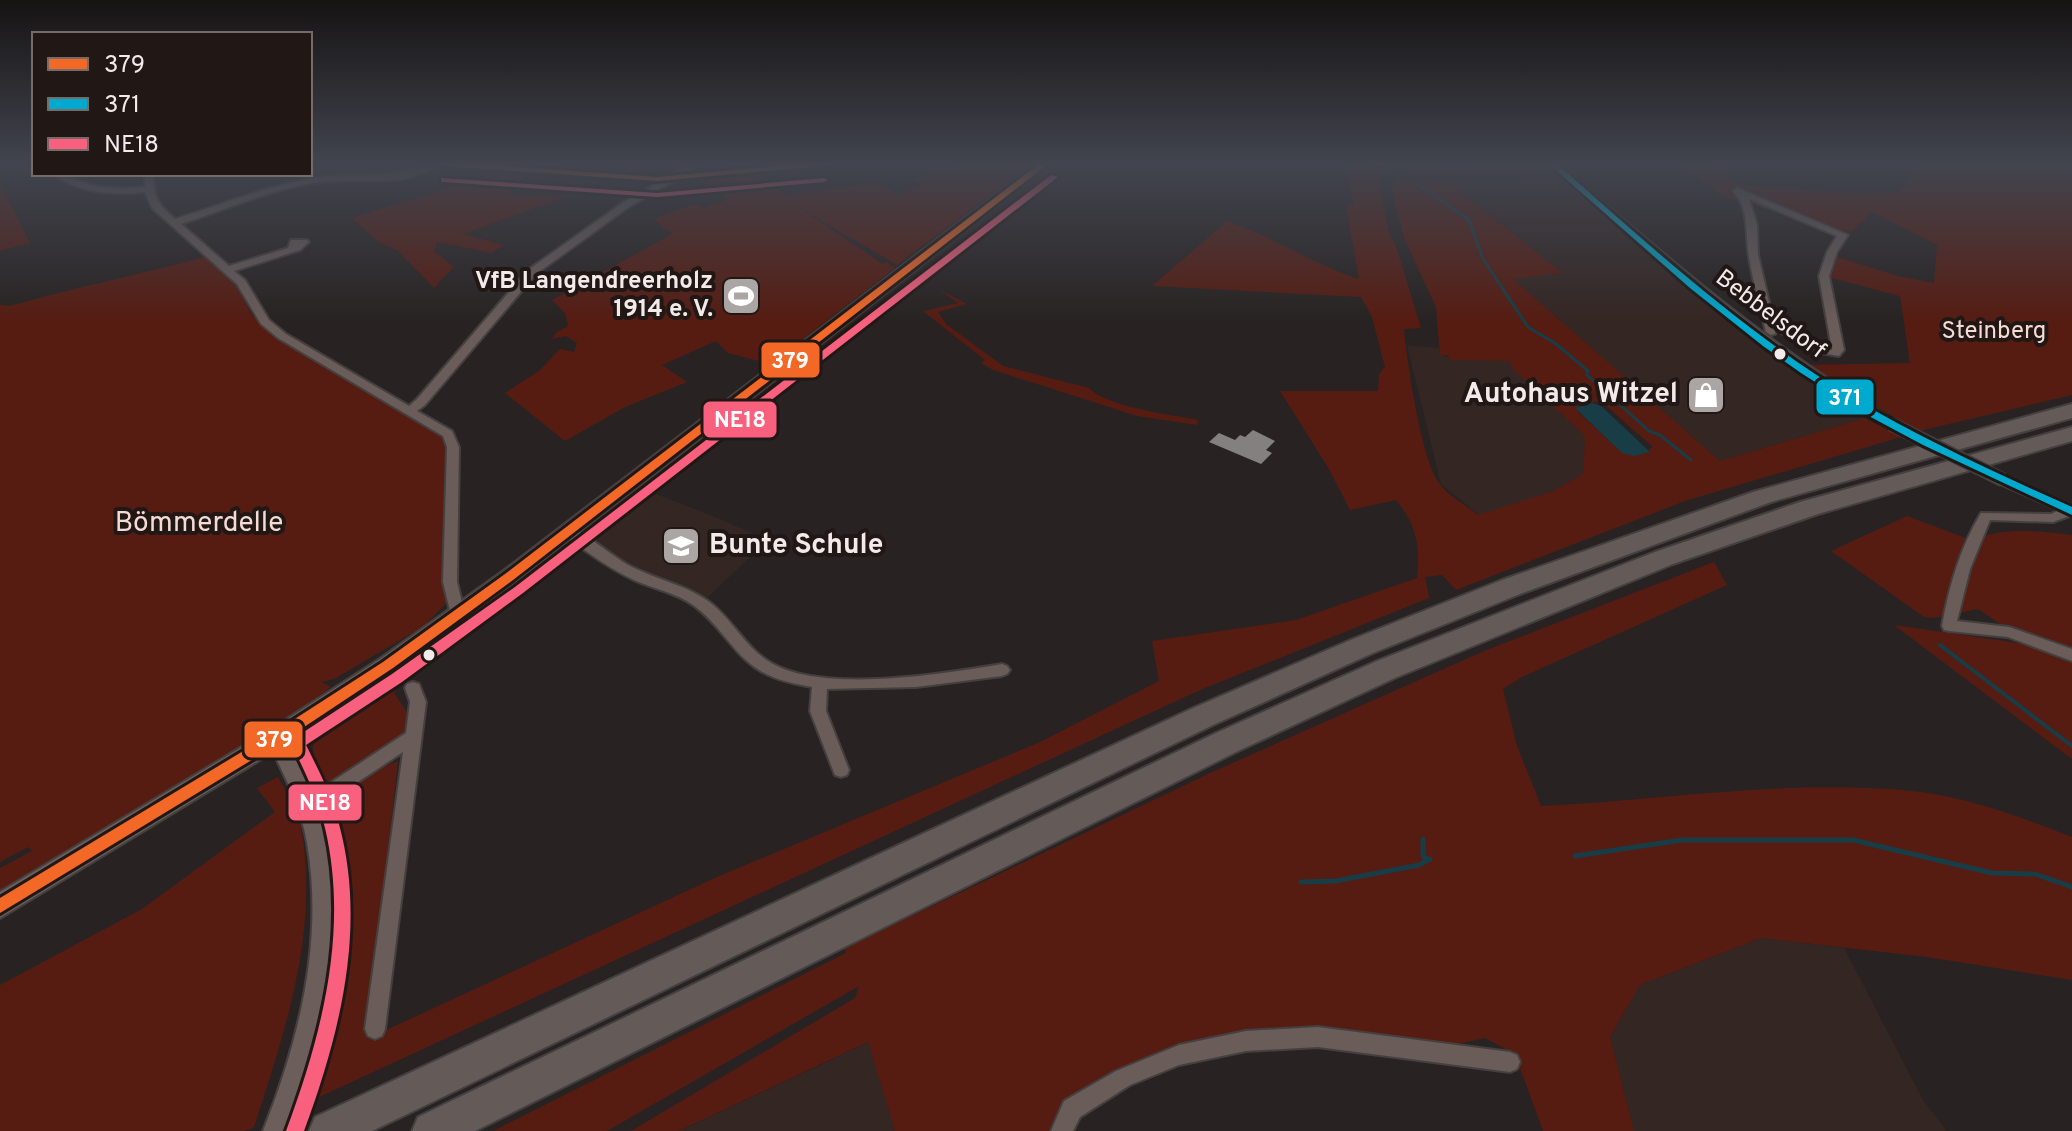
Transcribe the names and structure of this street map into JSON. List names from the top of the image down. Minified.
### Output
{"streets":{"street":["Bebbelsdorf"]},"parks":["Steinberg","Bömmerdelle"],"places":{"sports":["VfB Langendreerholz 1914 e. V."],"shop":["Autohaus Witzel"],"school or university":["Bunte Schule"]},"lines":["transit line 379","transit line 371","transit line NE18"],"legend":["379","371","NE18"]}
